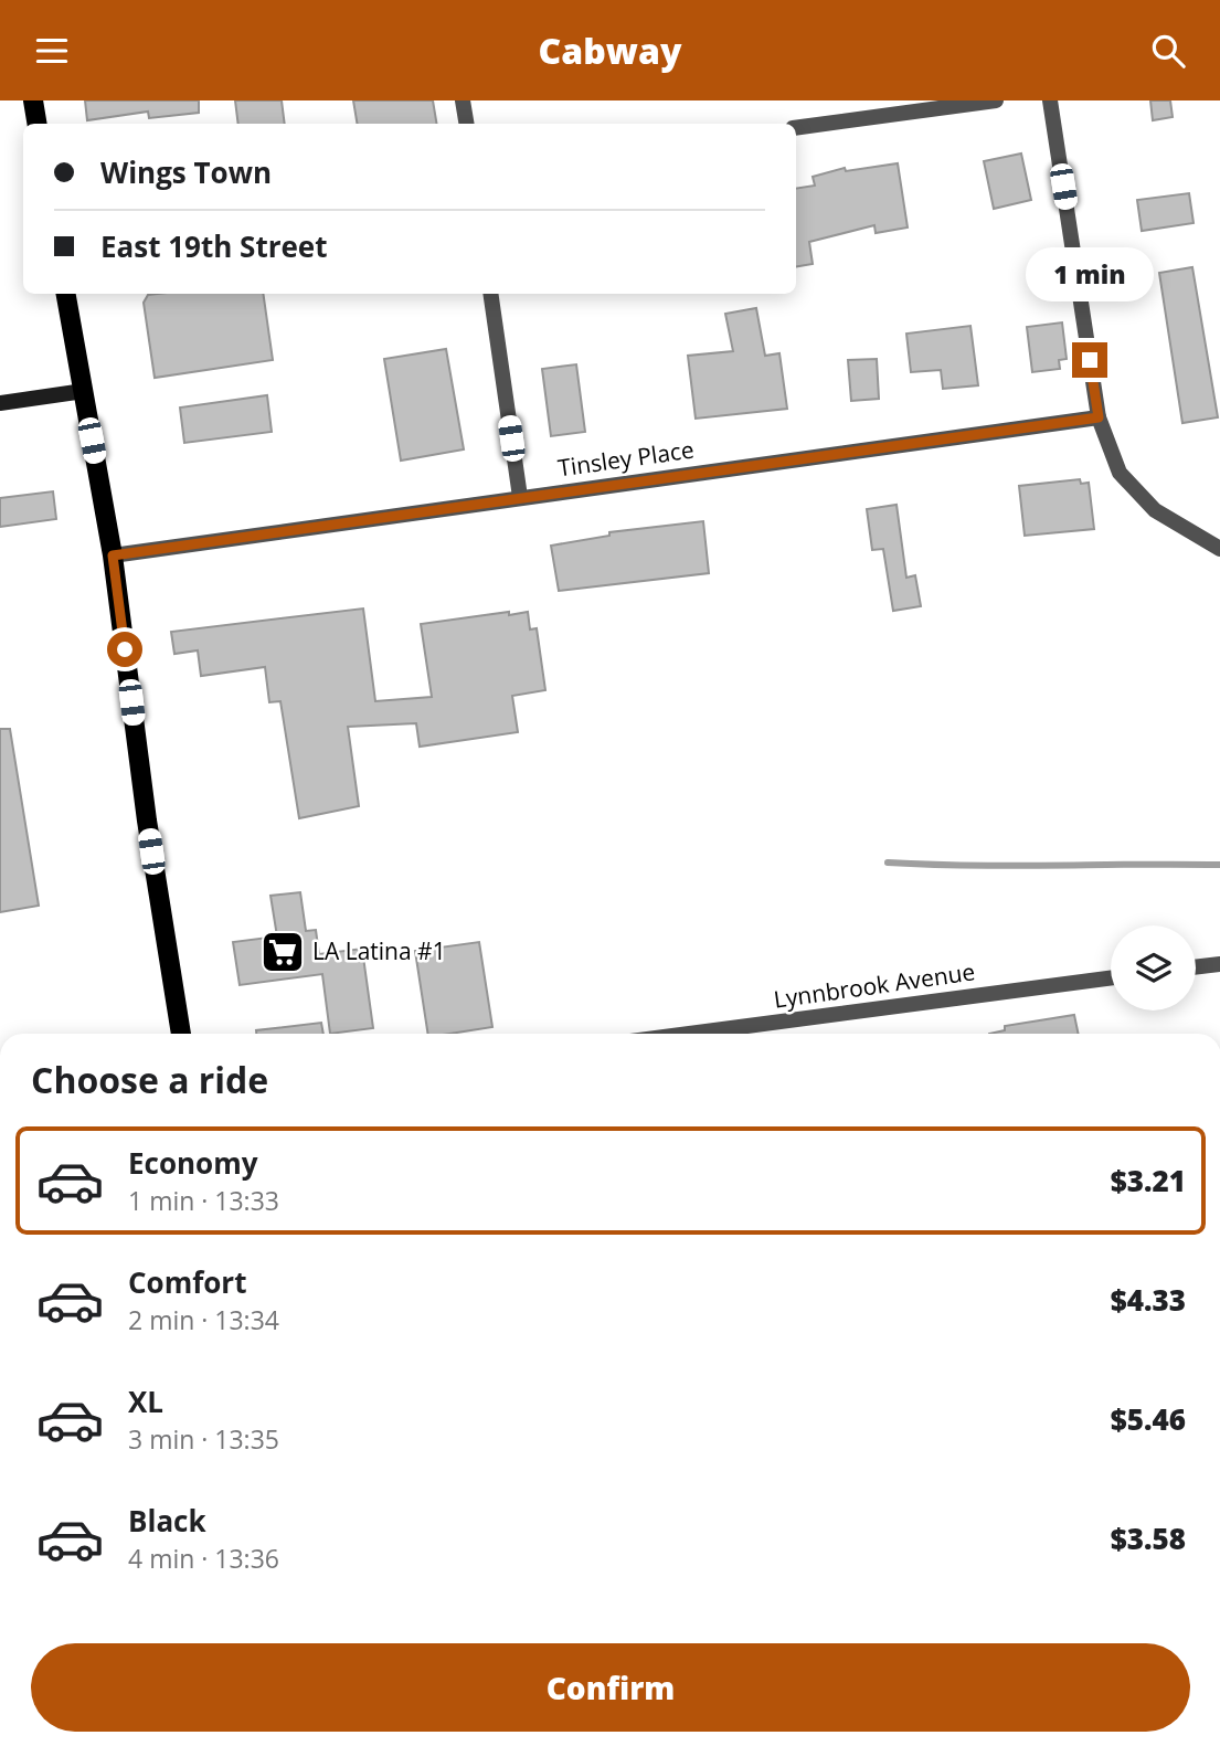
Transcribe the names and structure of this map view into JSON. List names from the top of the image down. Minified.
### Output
{"streets":{"street":["Tinsley Place","Lynnbrook Avenue"]},"places":{"supermarket":["LA Latina #1"]},"page":{"header":"Cabway","banner":["Wings Town","East 19th Street"],"bubble":"1 min","heading":"Choose a ride","list":[{"name":"Economy","note":"1 min · 13:33","value":"$3.21"},{"name":"Comfort","note":"2 min · 13:34","value":"$4.33"},{"name":"XL","note":"3 min · 13:35","value":"$5.46"},{"name":"Black","note":"4 min · 13:36","value":"$3.58"}],"buttons":"Confirm"}}
